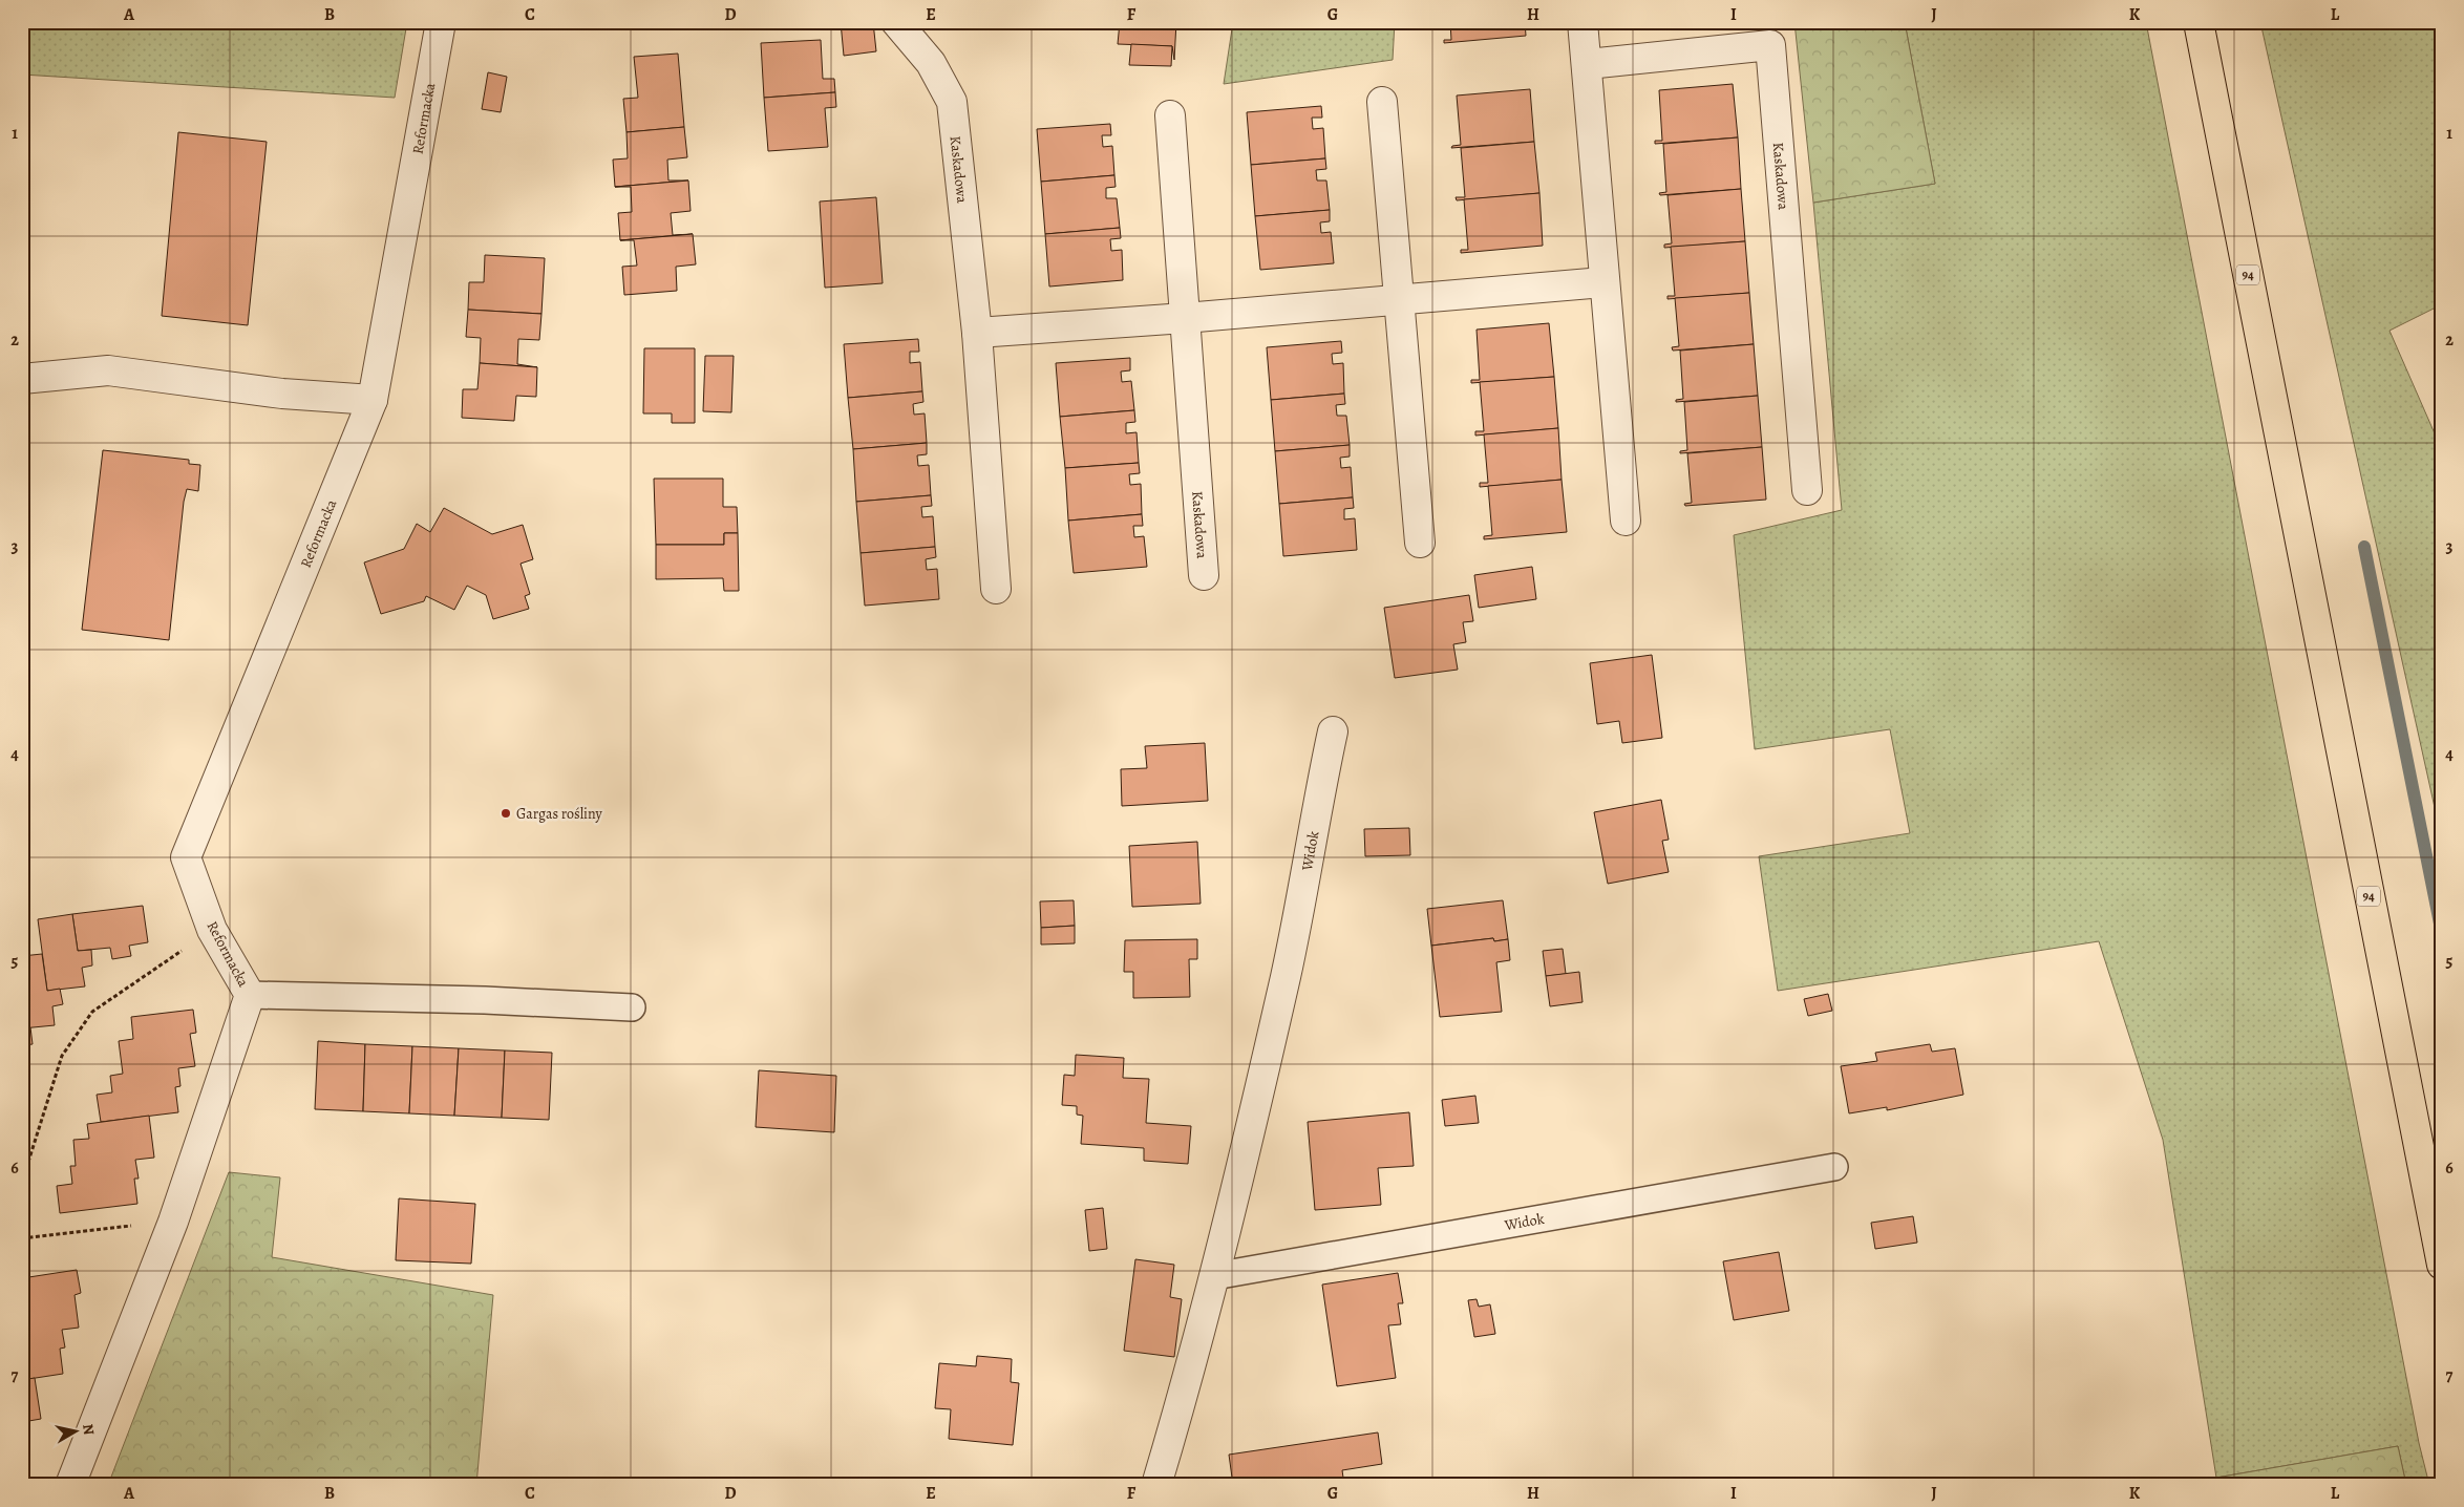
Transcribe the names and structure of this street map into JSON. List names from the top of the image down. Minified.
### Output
{"streets":{"main road":["94"],"street":["Reformacka","Kaskadowa","Widok"]},"places":["Gargas rośliny"],"north":"right","grid":{"columns":["A","B","C","D","E","F","G","H","I","J","K","L"],"rows":["1","2","3","4","5","6","7"]}}
